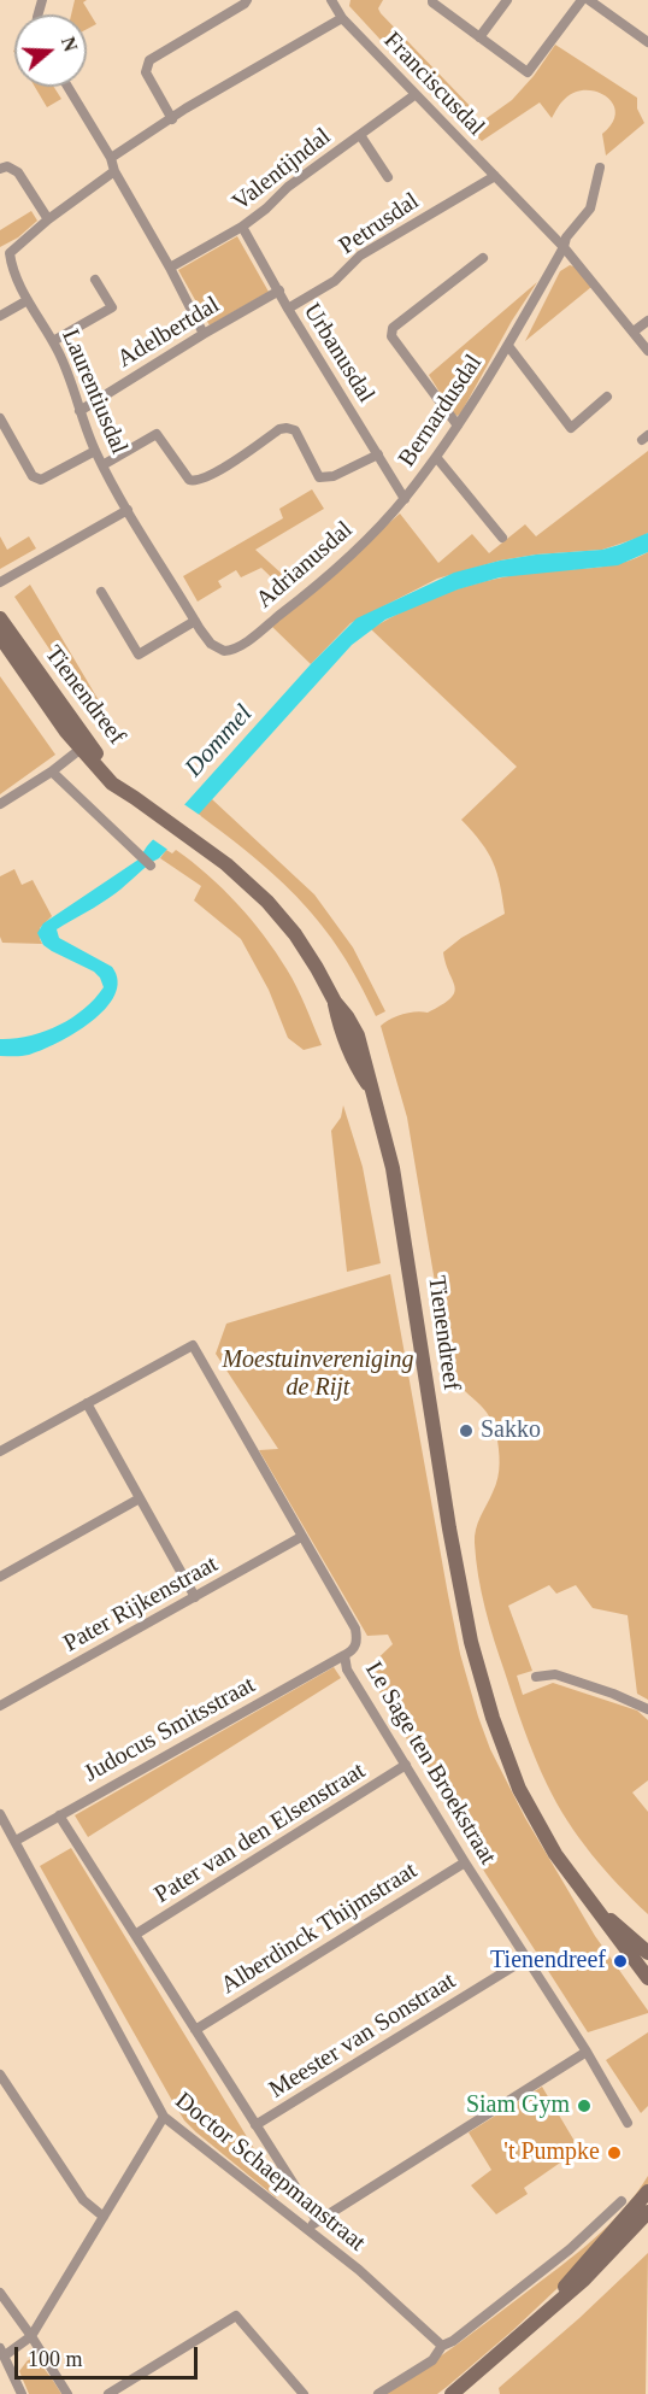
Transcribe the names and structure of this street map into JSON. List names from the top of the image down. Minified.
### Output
{"streets":{"street":["Franciscusdal","Valentijndal","Petrusdal","Adelbertdal","Urbanusdal","Laurentiusdal","Bernardusdal","Adrianusdal","Tienendreef","Pater Rijkenstraat","Judocus Smitsstraat","Le Sage ten Broekstraat","Pater van den Elsenstraat","Alberdinck Thijmstraat","Meester van Sonstraat","Doctor Schaepmanstraat"]},"crossings":[["Franciscusdal","Valentijndal"],["Franciscusdal","Petrusdal"],["Franciscusdal","Bernardusdal"],["Valentijndal","Urbanusdal"],["Petrusdal","Urbanusdal"],["Adelbertdal","Urbanusdal"],["Adelbertdal","Laurentiusdal"],["Urbanusdal","Bernardusdal"],["Urbanusdal","Adrianusdal"],["Laurentiusdal","Adrianusdal"],["Bernardusdal","Adrianusdal"],["Pater Rijkenstraat","Le Sage ten Broekstraat"],["Judocus Smitsstraat","Le Sage ten Broekstraat"],["Judocus Smitsstraat","Doctor Schaepmanstraat"],["Le Sage ten Broekstraat","Pater van den Elsenstraat"],["Le Sage ten Broekstraat","Alberdinck Thijmstraat"],["Le Sage ten Broekstraat","Meester van Sonstraat"],["Pater van den Elsenstraat","Doctor Schaepmanstraat"],["Alberdinck Thijmstraat","Doctor Schaepmanstraat"],["Meester van Sonstraat","Doctor Schaepmanstraat"]],"water":["Dommel"],"parks":["Moestuinvereniging de Rijt"],"places":["Sakko","Tienendreef","Siam Gym","'t Pumpke"],"scale_bar":"100 m","north":"right"}
